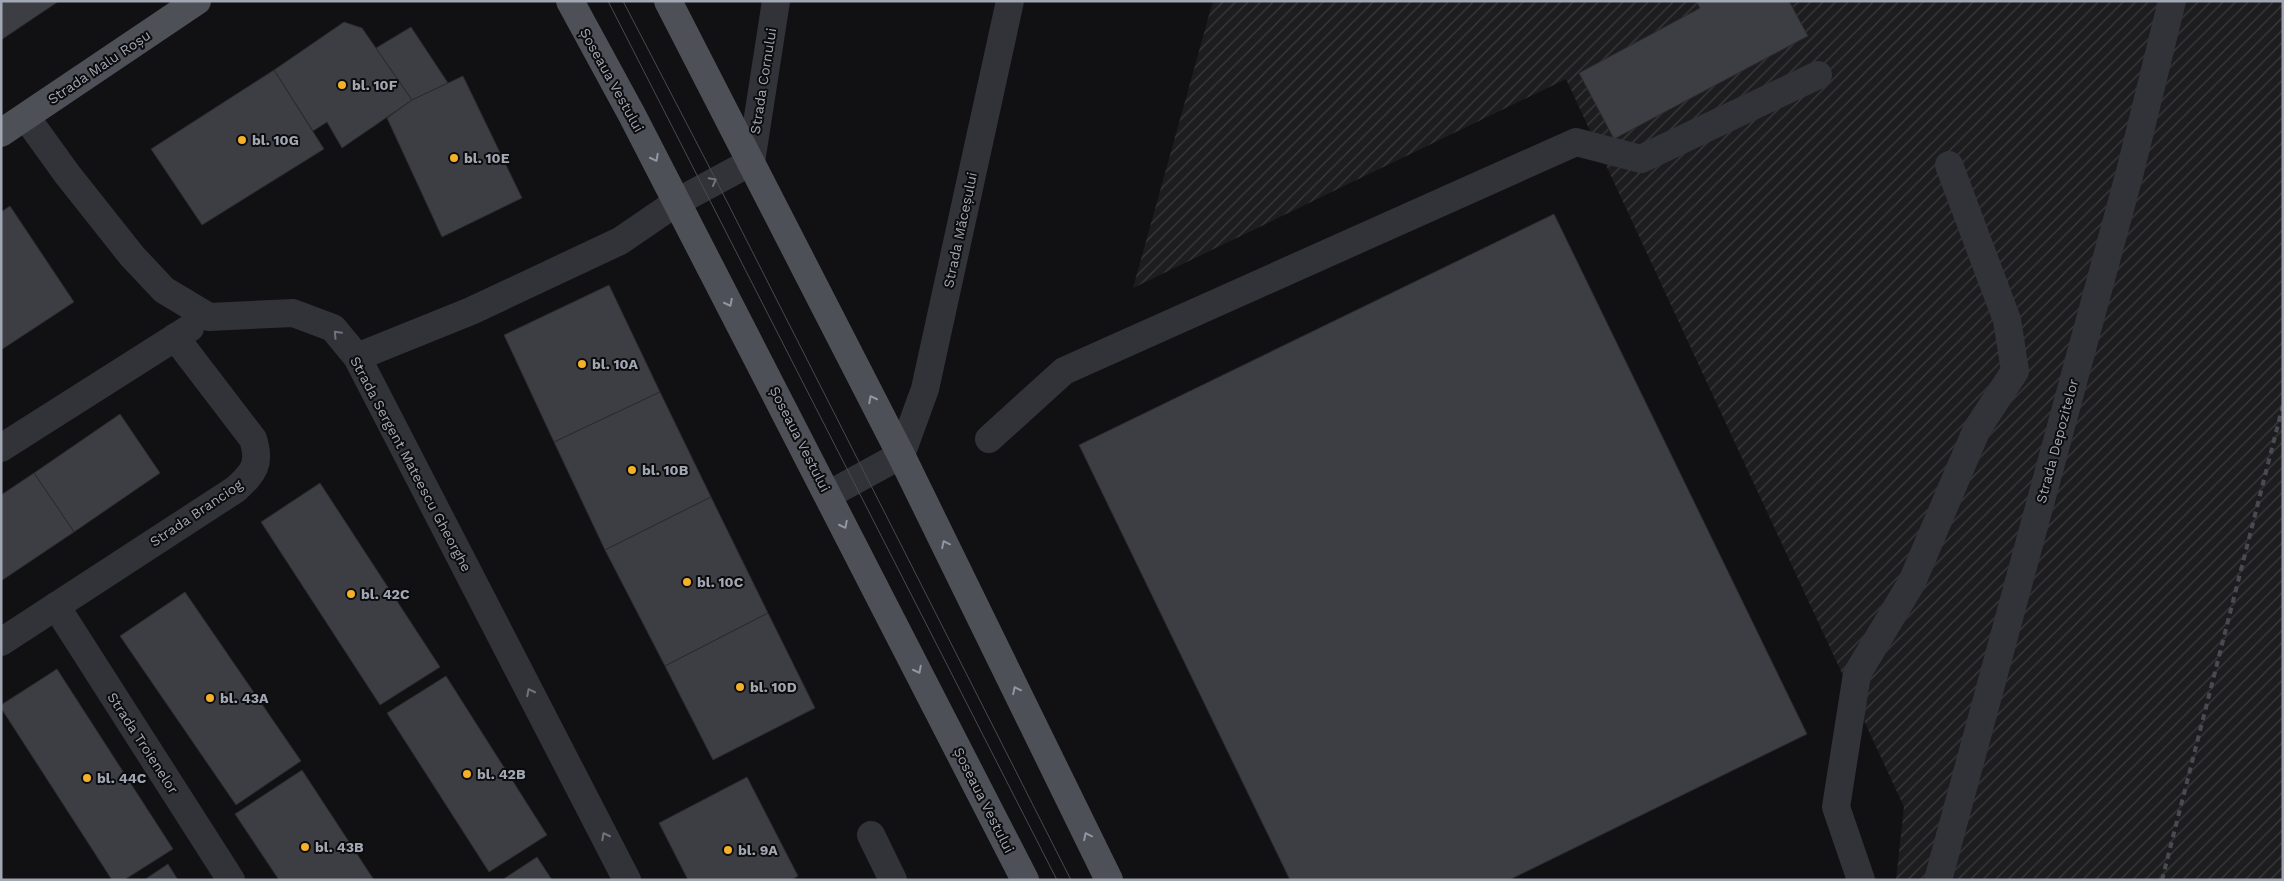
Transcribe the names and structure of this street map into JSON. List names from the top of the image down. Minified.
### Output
{"streets":{"main road":["Strada Malu Roșu","Șoseaua Vestului"],"street":["Strada Cornului","Strada Măceșului","Strada Depozitelor","Strada Sergent Mateescu Gheorghe","Strada Branciog","Strada Troienelor"]},"crossings":[["Strada Branciog","Strada Troienelor"]],"one_way":["Strada Sergent Mateescu Gheorghe"],"places":["bl. 10F","bl. 10G","bl. 10E","bl. 10A","bl. 10B","bl. 10C","bl. 42C","bl. 10D","bl. 43A","bl. 42B","bl. 44C","bl. 43B","bl. 9A"]}
